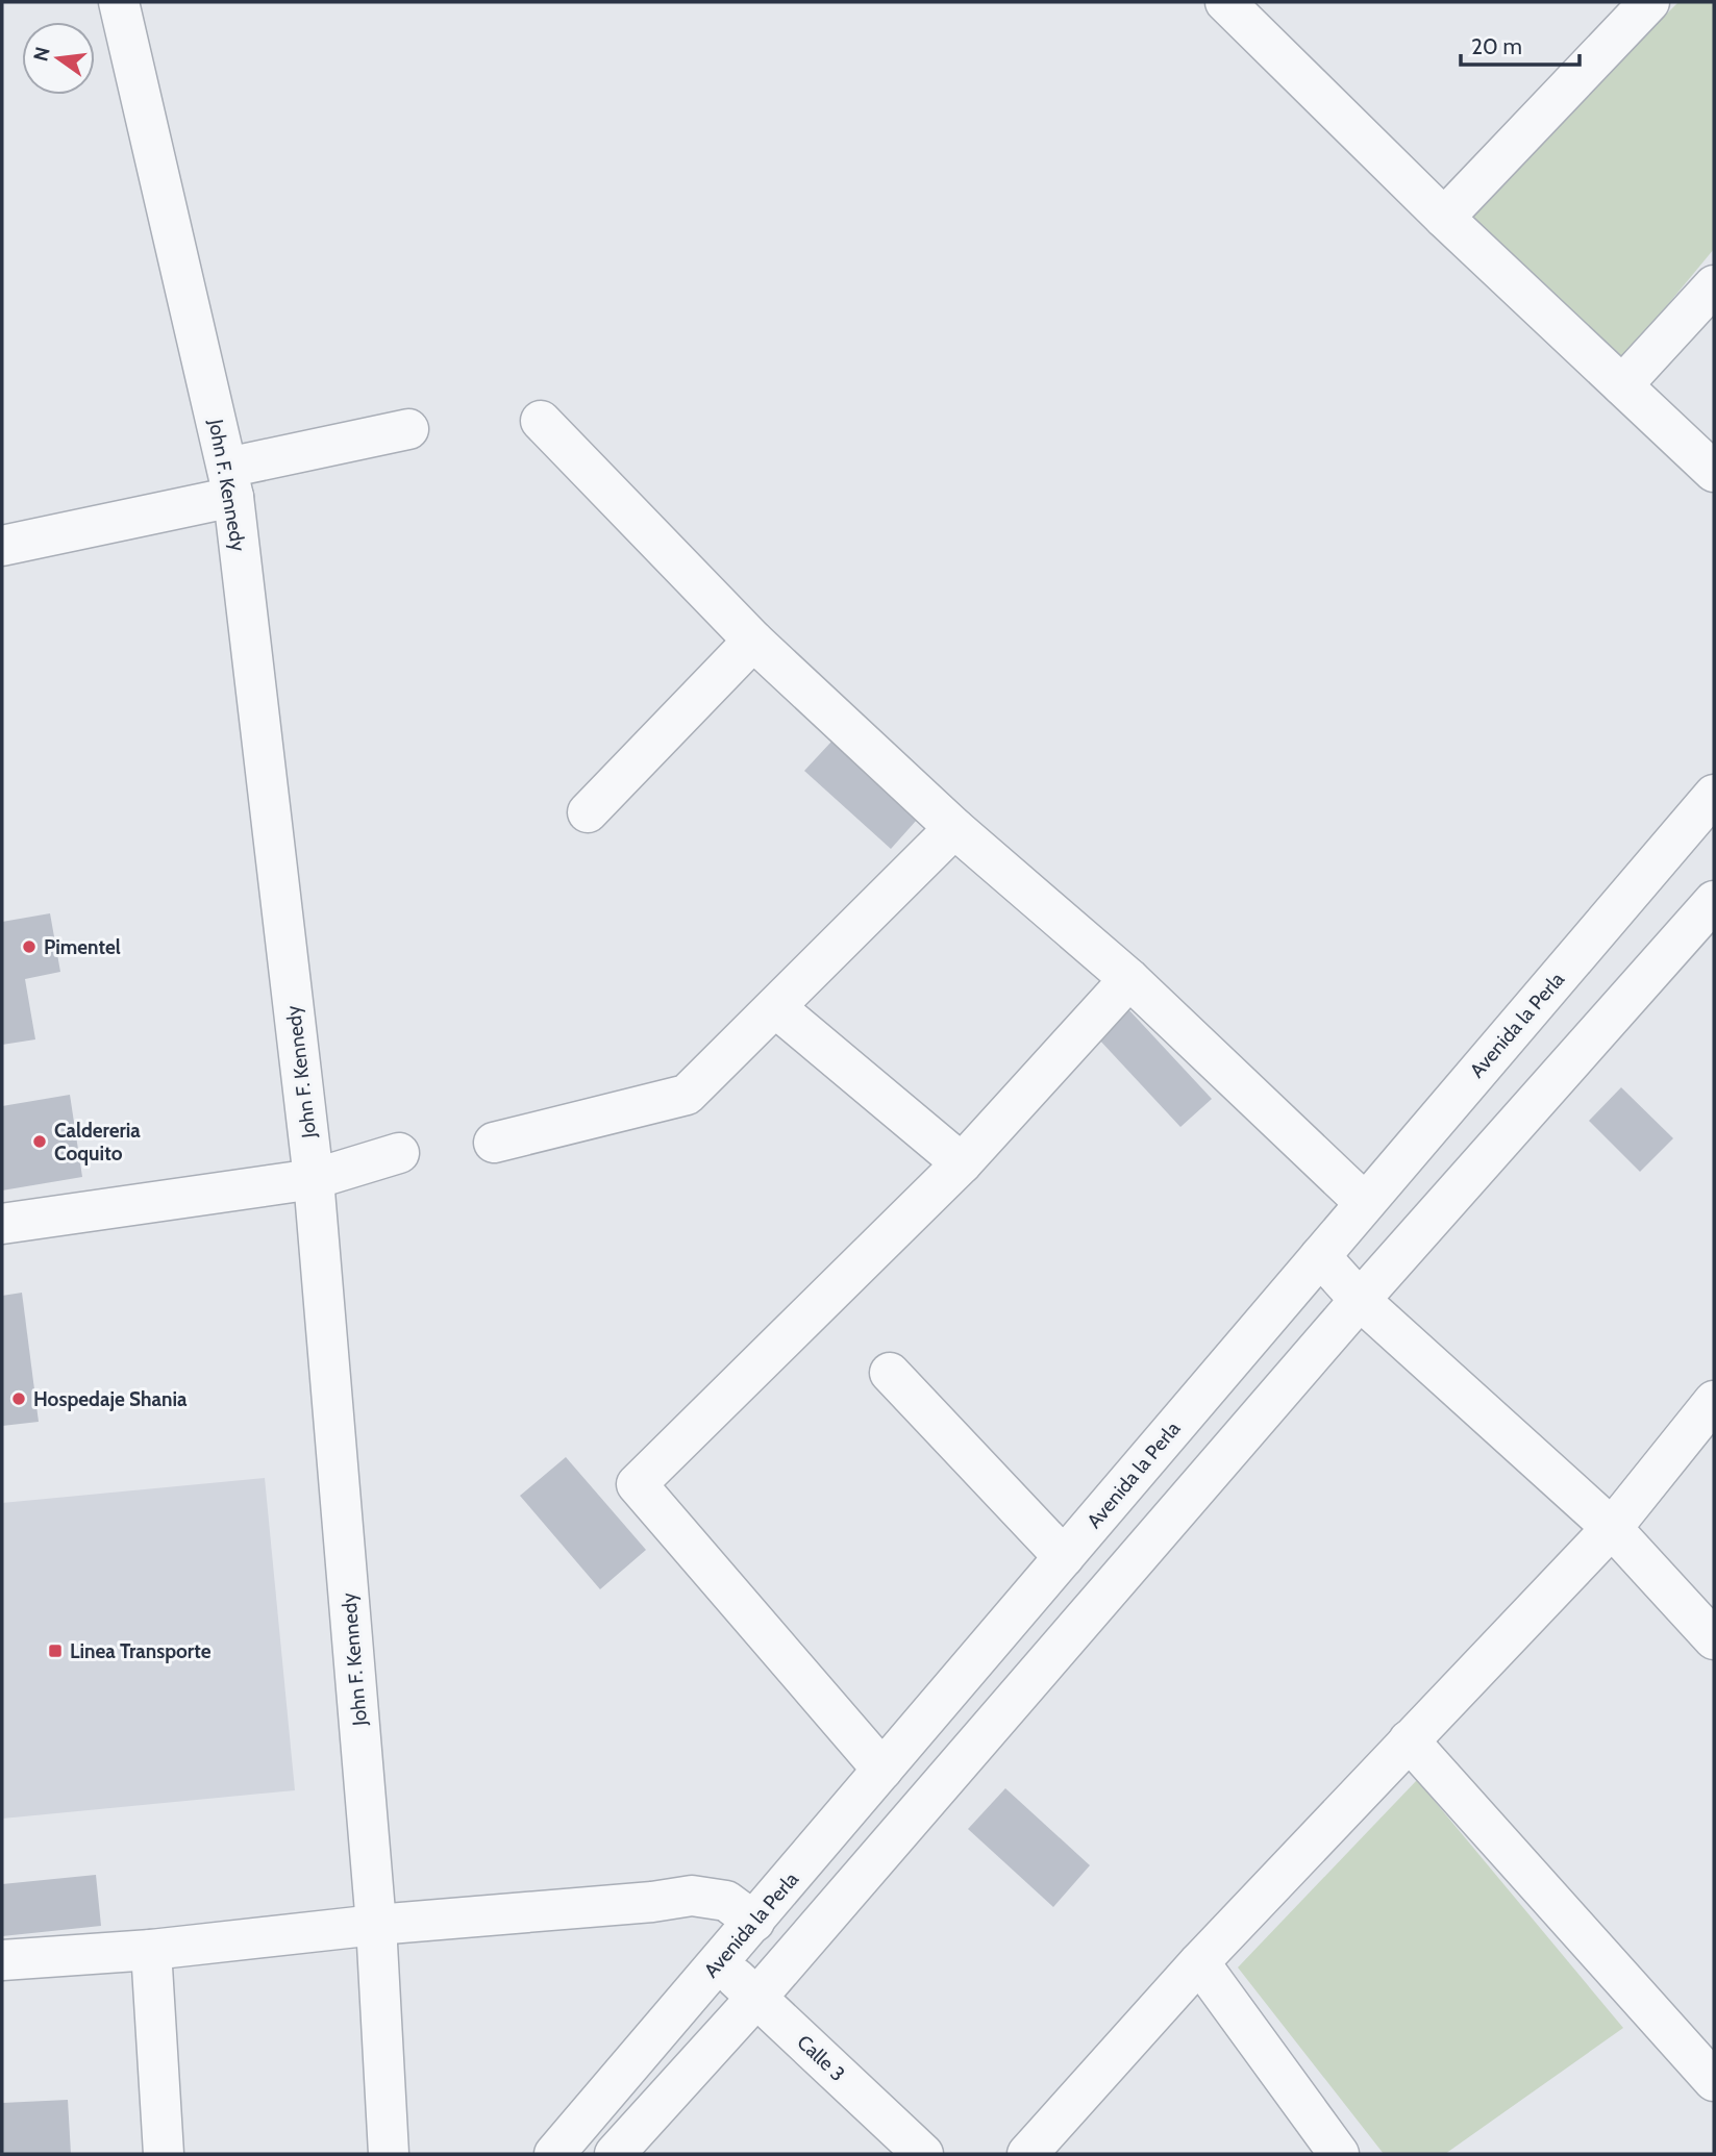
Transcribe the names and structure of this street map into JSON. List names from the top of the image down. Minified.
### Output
{"streets":{"street":["John F. Kennedy","Avenida la Perla","Calle 3"]},"crossings":[["Avenida la Perla","Calle 3"]],"places":{"other":["Pimentel","Caldereria Coquito","Hospedaje Shania"],"transit":["Linea Transporte"]},"scale_bar":"20 m","north":"left"}
